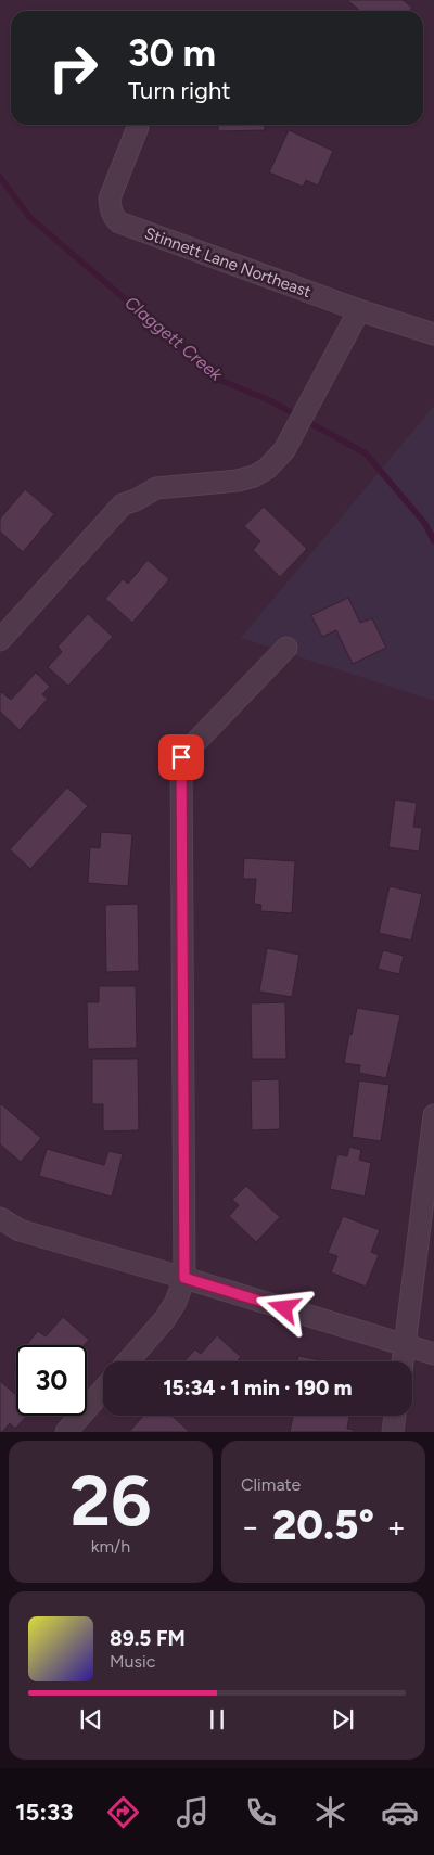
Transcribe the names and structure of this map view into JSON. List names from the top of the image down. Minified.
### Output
{"streets":{"street":["Stinnett Lane Northeast"]},"water":["Claggett Creek"],"page":{"turn":["30 m","Turn right"],"limit":"30","trip":"15:34 · 1 min · 190 m","tile":[["26","km/h"],"Climate"],"heat":["−","20.5°","+"],"song":["89.5 FM","Music"],"tabs":"15:33"}}
